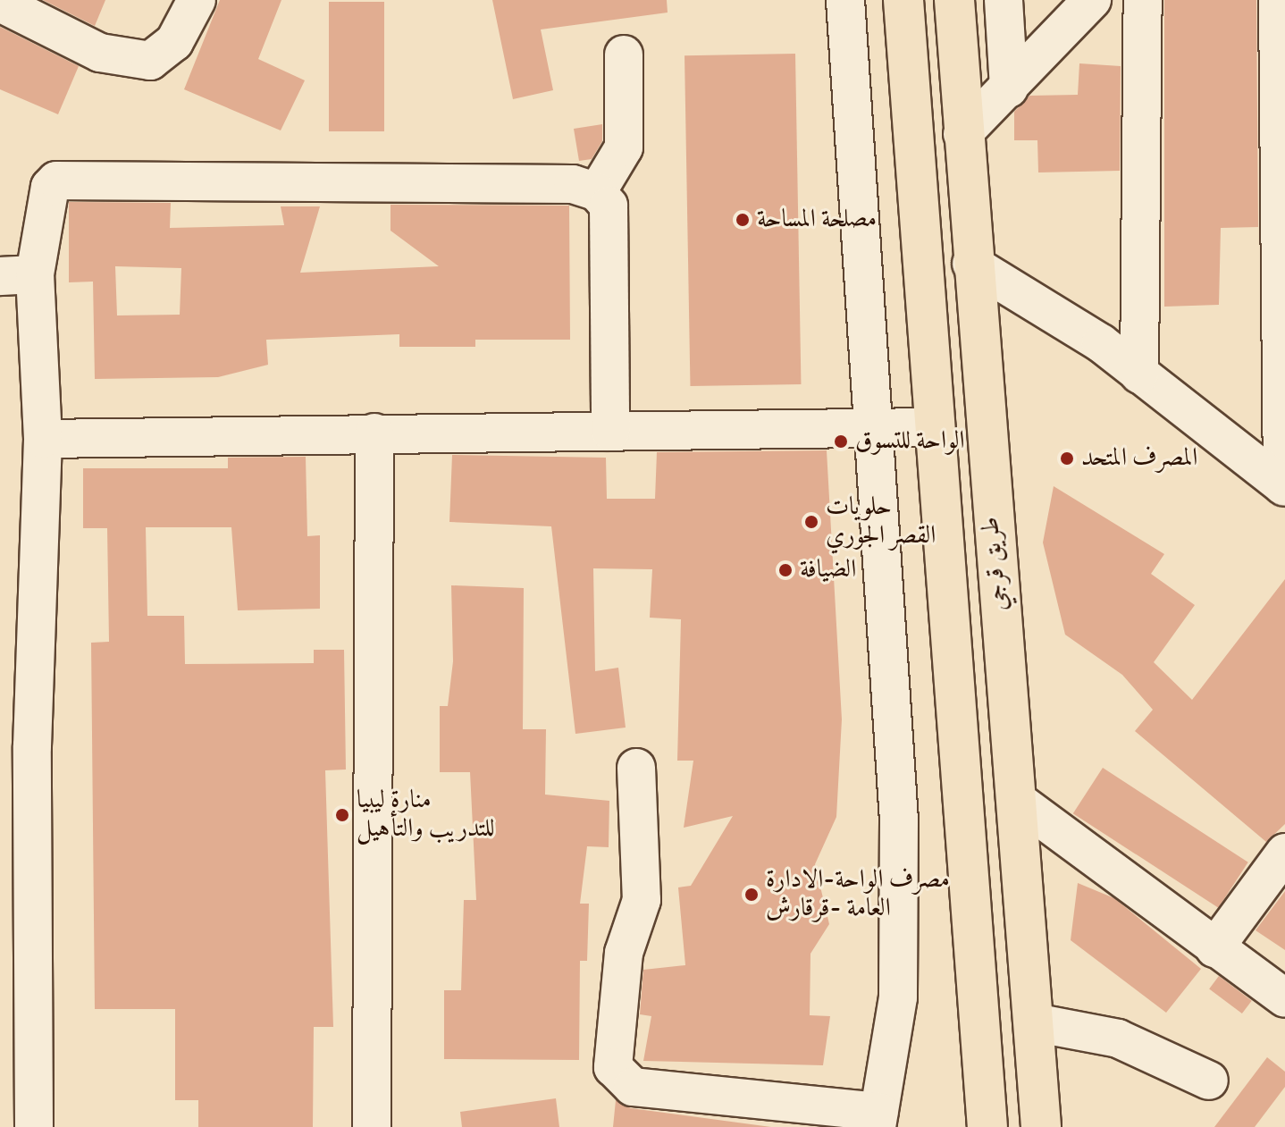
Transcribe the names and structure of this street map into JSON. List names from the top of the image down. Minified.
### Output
{"streets":{"highway":["طريق قرجي"]},"places":["مصلحة المساحة","الواحة للتسوق","المصرف المتحد","حلويات القصر الجوري","الضيافة","منارة ليبيا للتدريب والتأهيل","مصرف الواحة-الادارة العامة -قرقارش"]}
